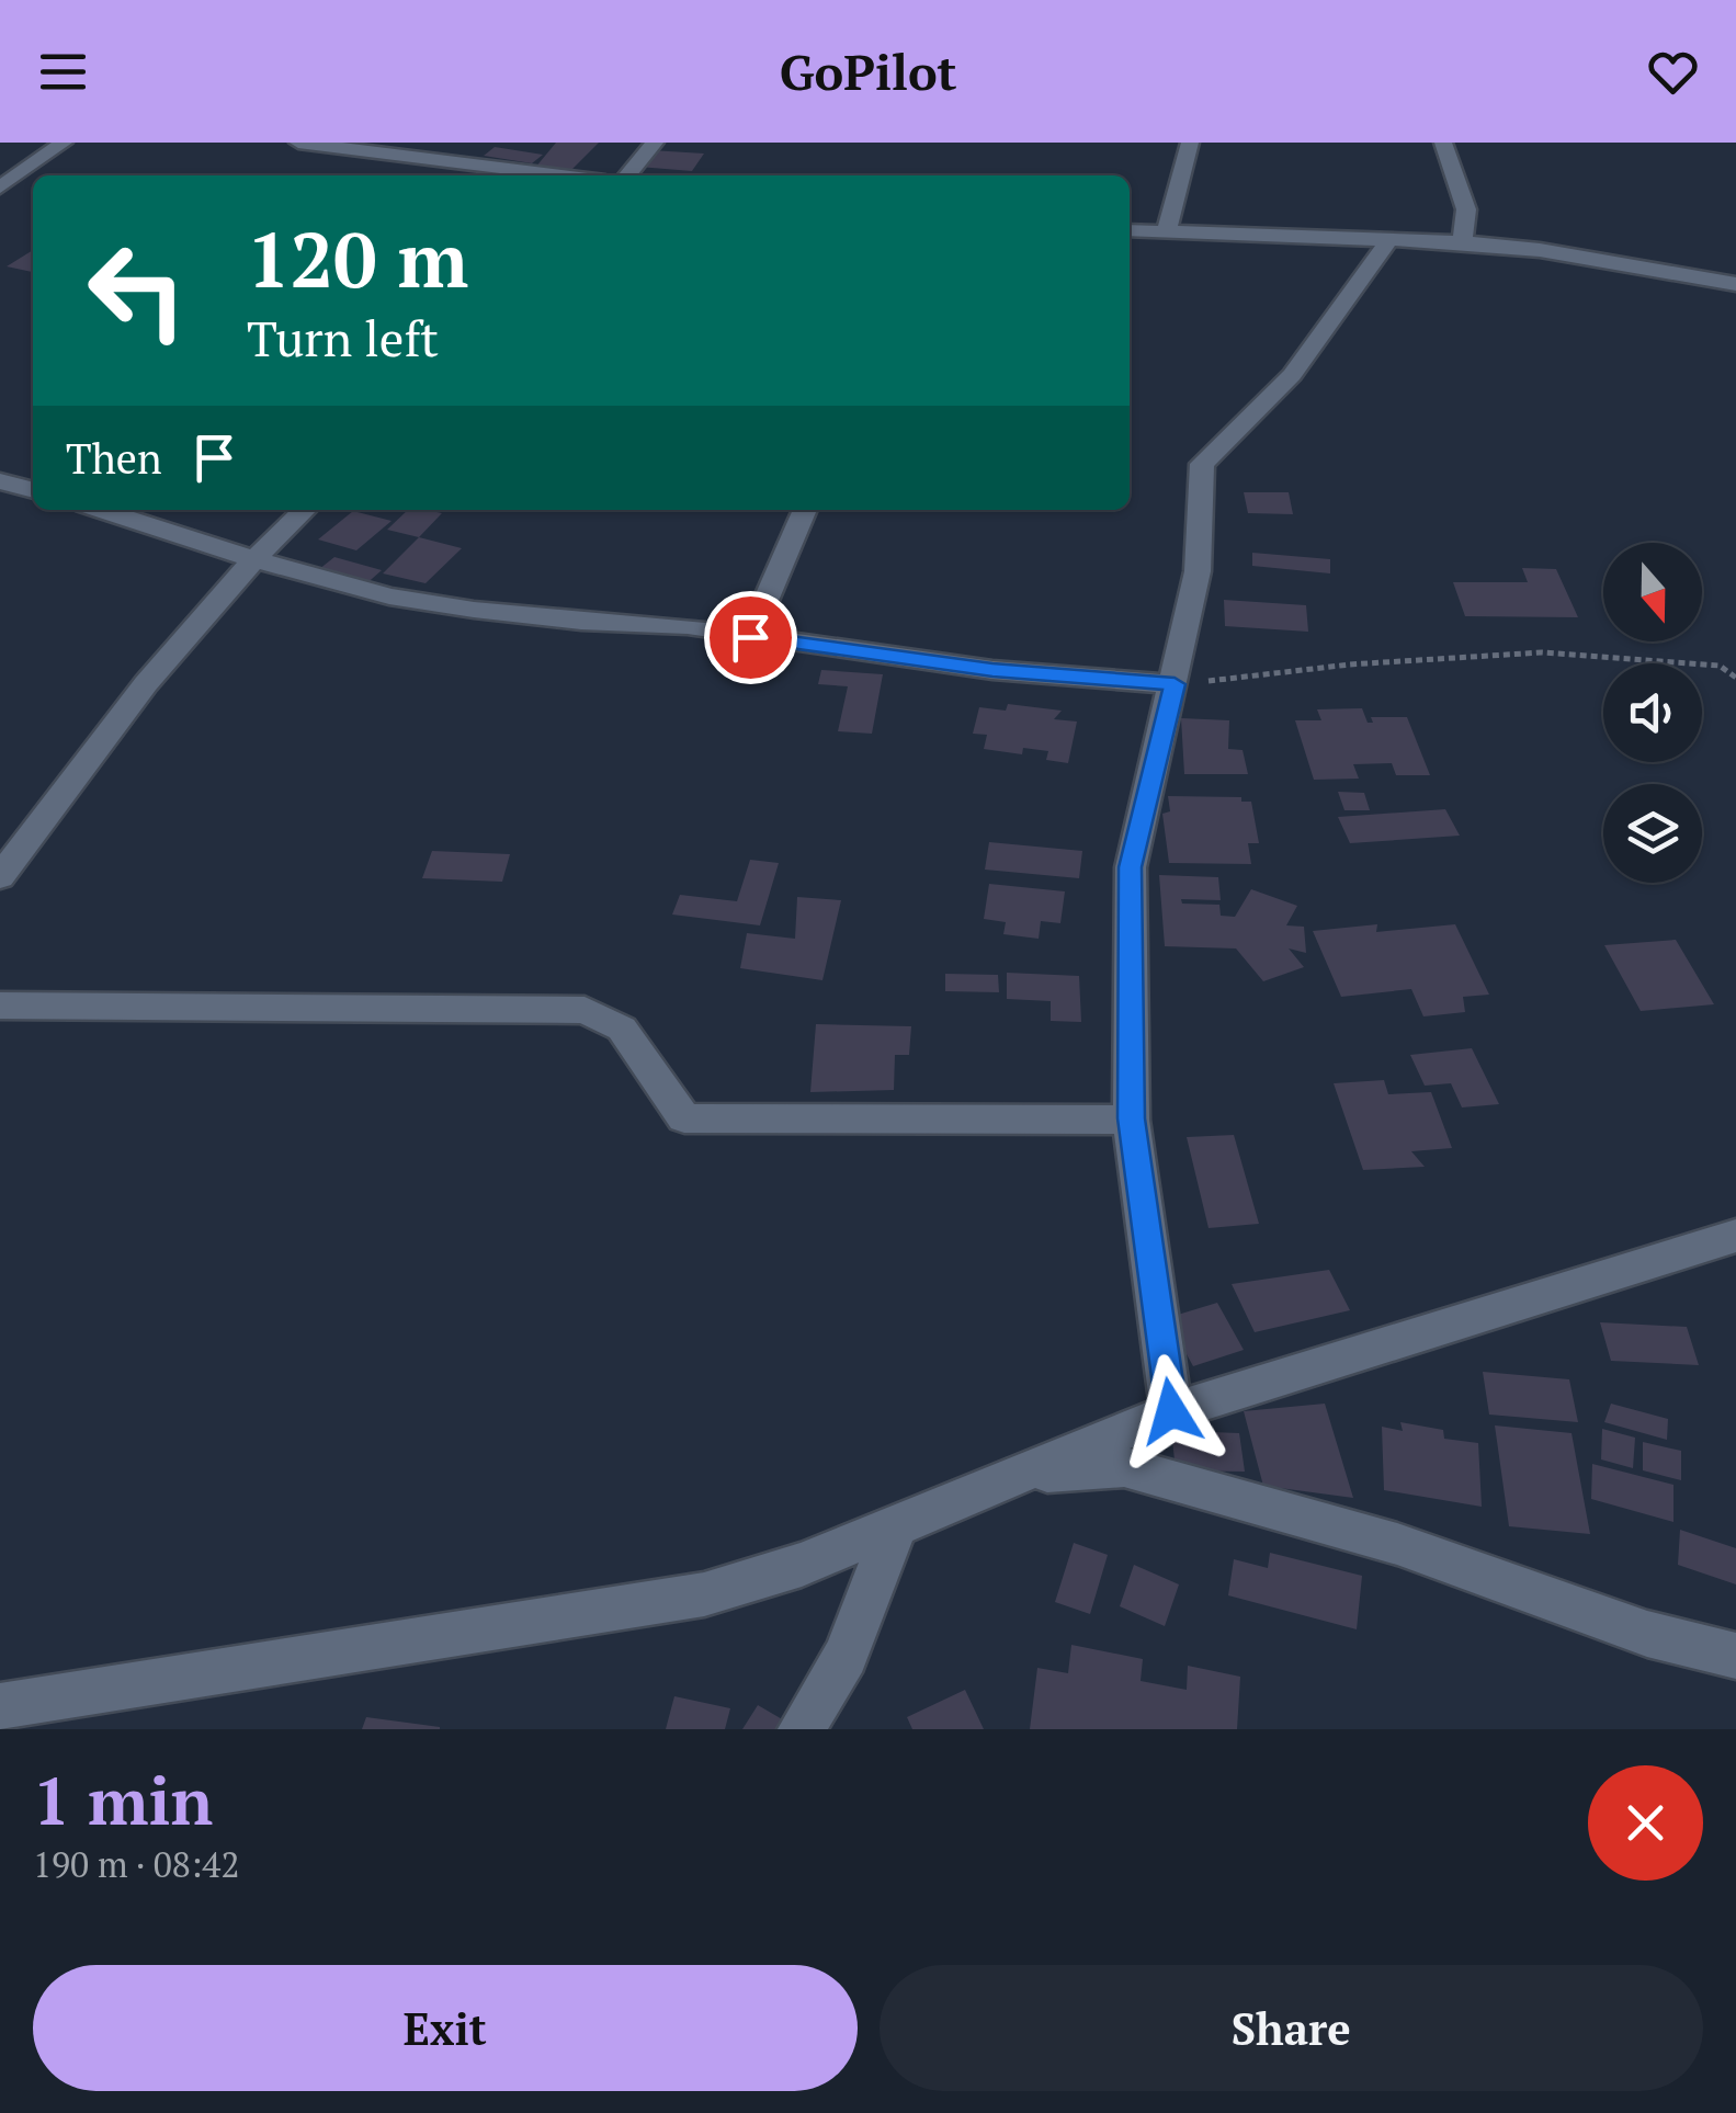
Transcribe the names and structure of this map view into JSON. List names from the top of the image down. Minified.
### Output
{"north":"bottom","page":{"header":"GoPilot","turn":["120 m","Turn left"],"then":"Then","heading":["1 min","190 m · 08:42"],"buttons":["Exit","Share"]}}
